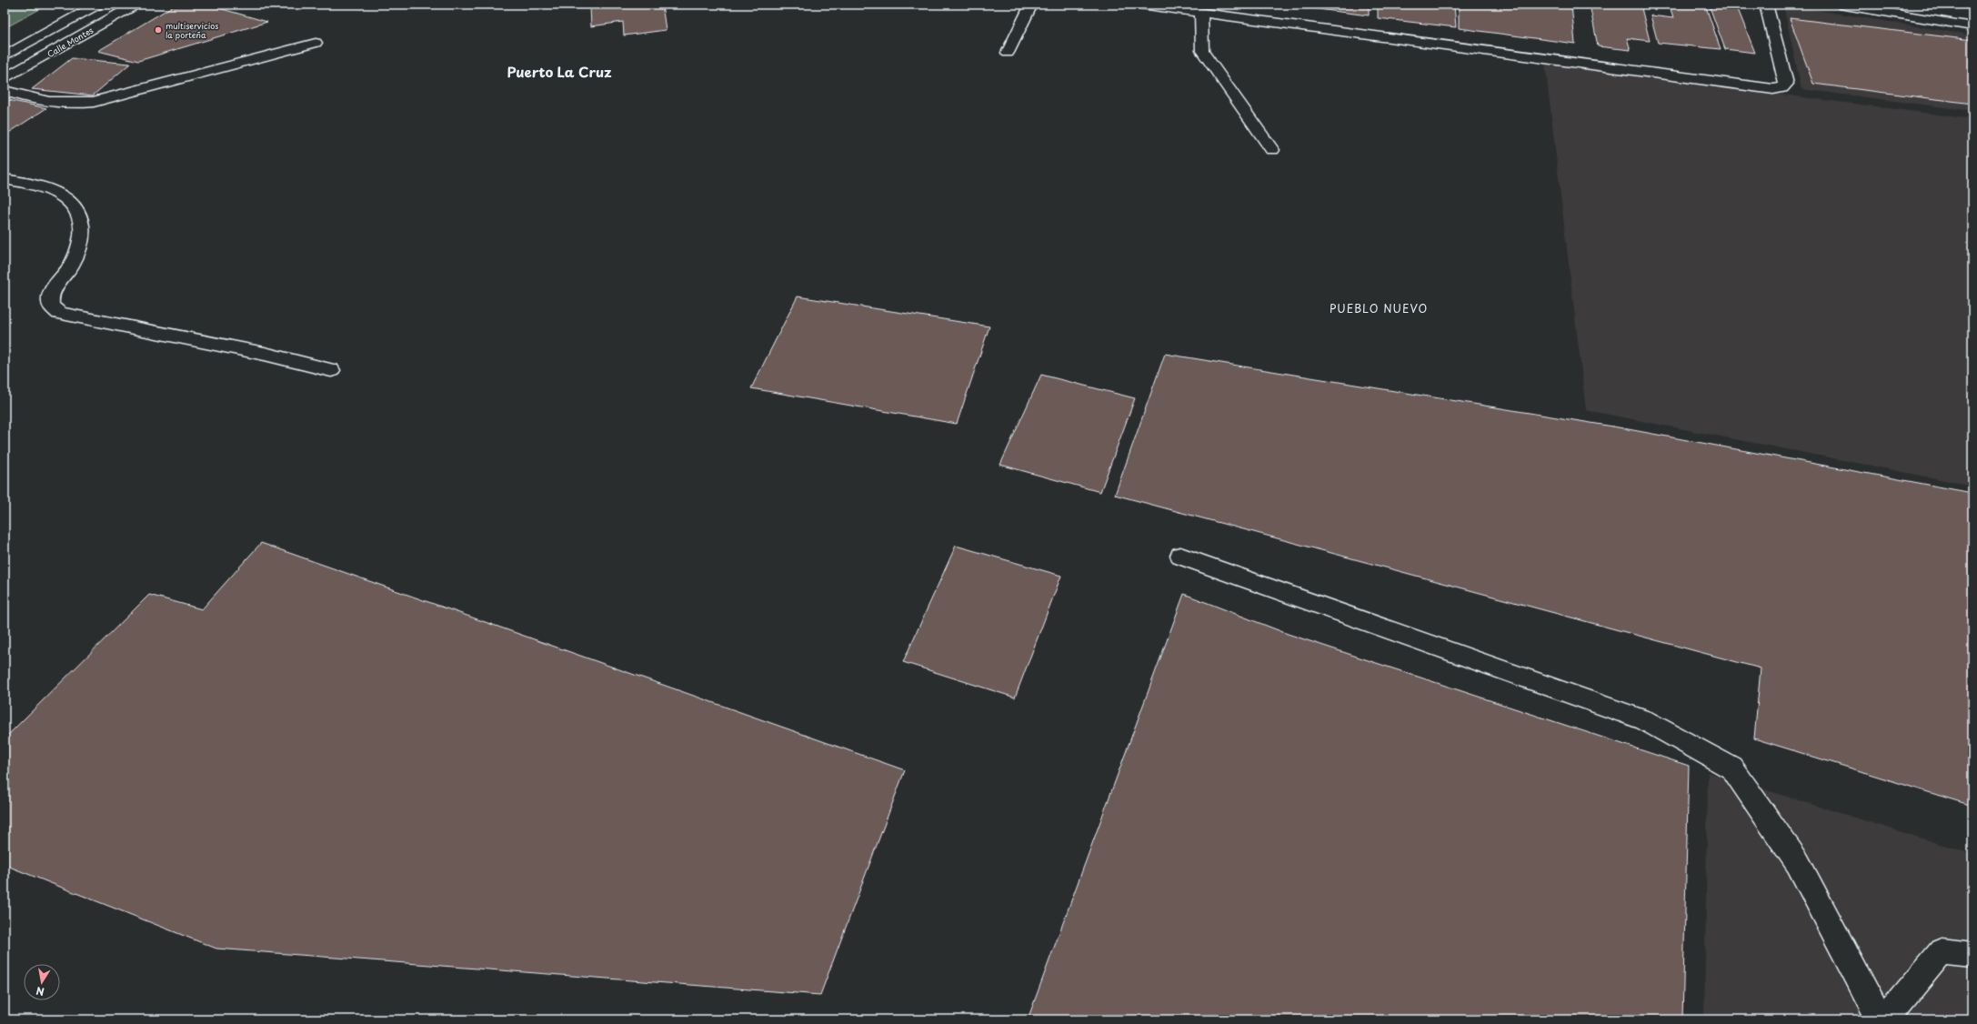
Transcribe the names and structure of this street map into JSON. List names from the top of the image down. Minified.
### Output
{"streets":{"street":["Calle Montes"]},"districts":["Puerto La Cruz","PUEBLO NUEVO"],"places":["multiservicios la porteña"],"north":"bottom"}
